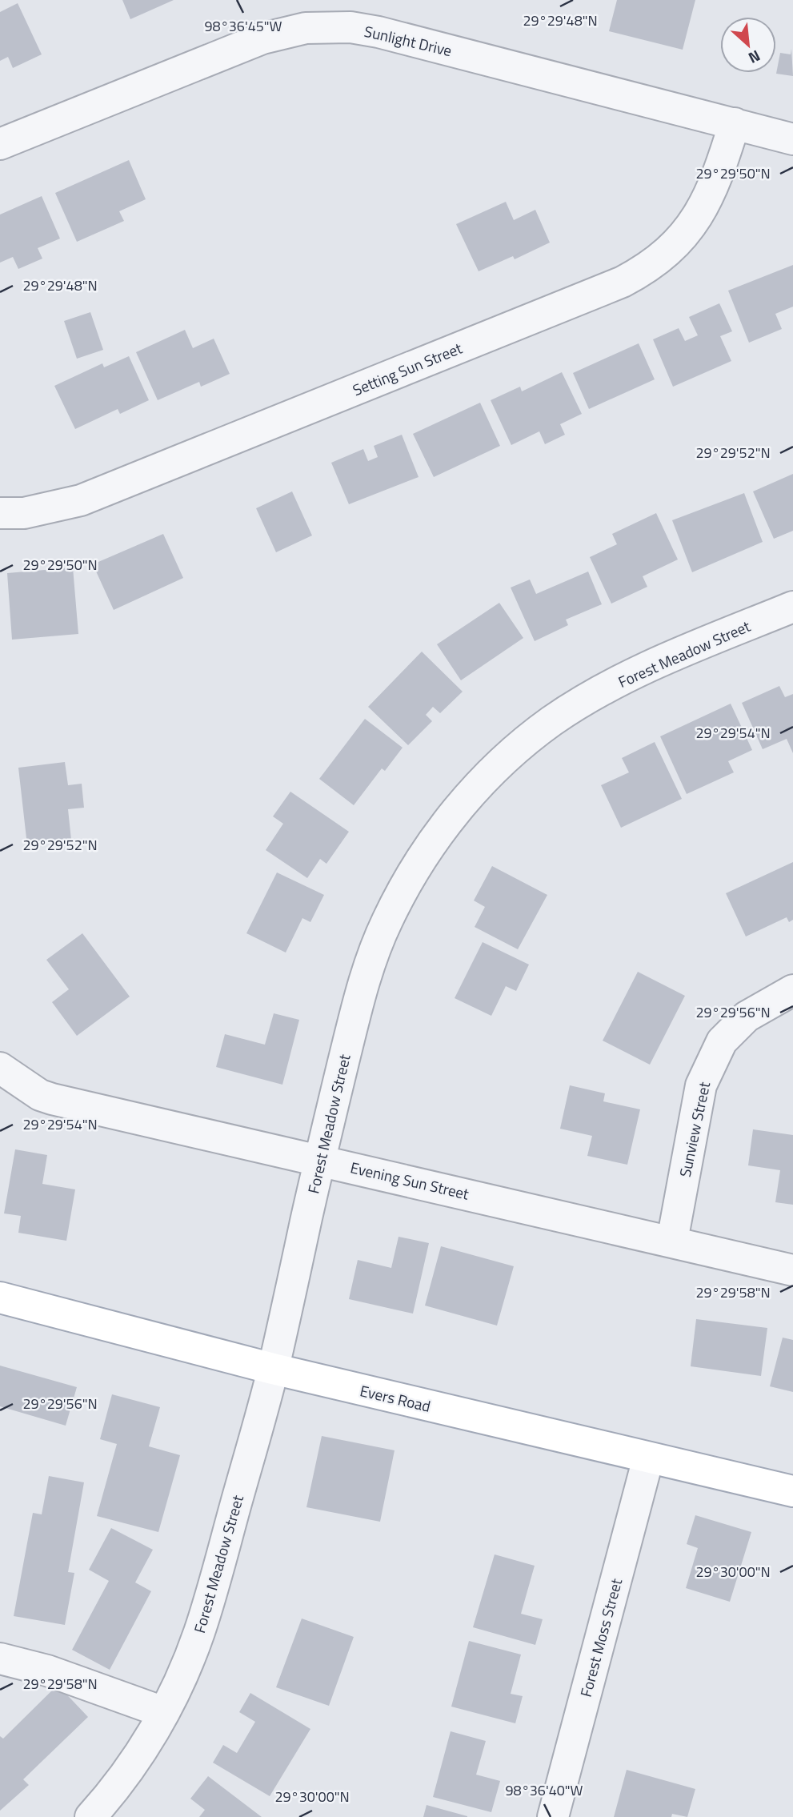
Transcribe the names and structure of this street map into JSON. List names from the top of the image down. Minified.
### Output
{"streets":{"main road":["Evers Road"],"street":["Sunlight Drive","Setting Sun Street","Forest Meadow Street","Sunview Street","Evening Sun Street","Forest Moss Street"]},"crossings":[["Sunlight Drive","Setting Sun Street"],["Forest Meadow Street","Evening Sun Street"],["Forest Meadow Street","Evers Road"],["Sunview Street","Evening Sun Street"],["Evers Road","Forest Moss Street"]],"north":"bottom right","coordinates":["29°29'48\"N","98°36'45\"W","29°29'50\"N","29°29'52\"N","29°29'54\"N","29°29'56\"N","29°29'58\"N","29°30'00\"N","98°36'40\"W"]}
